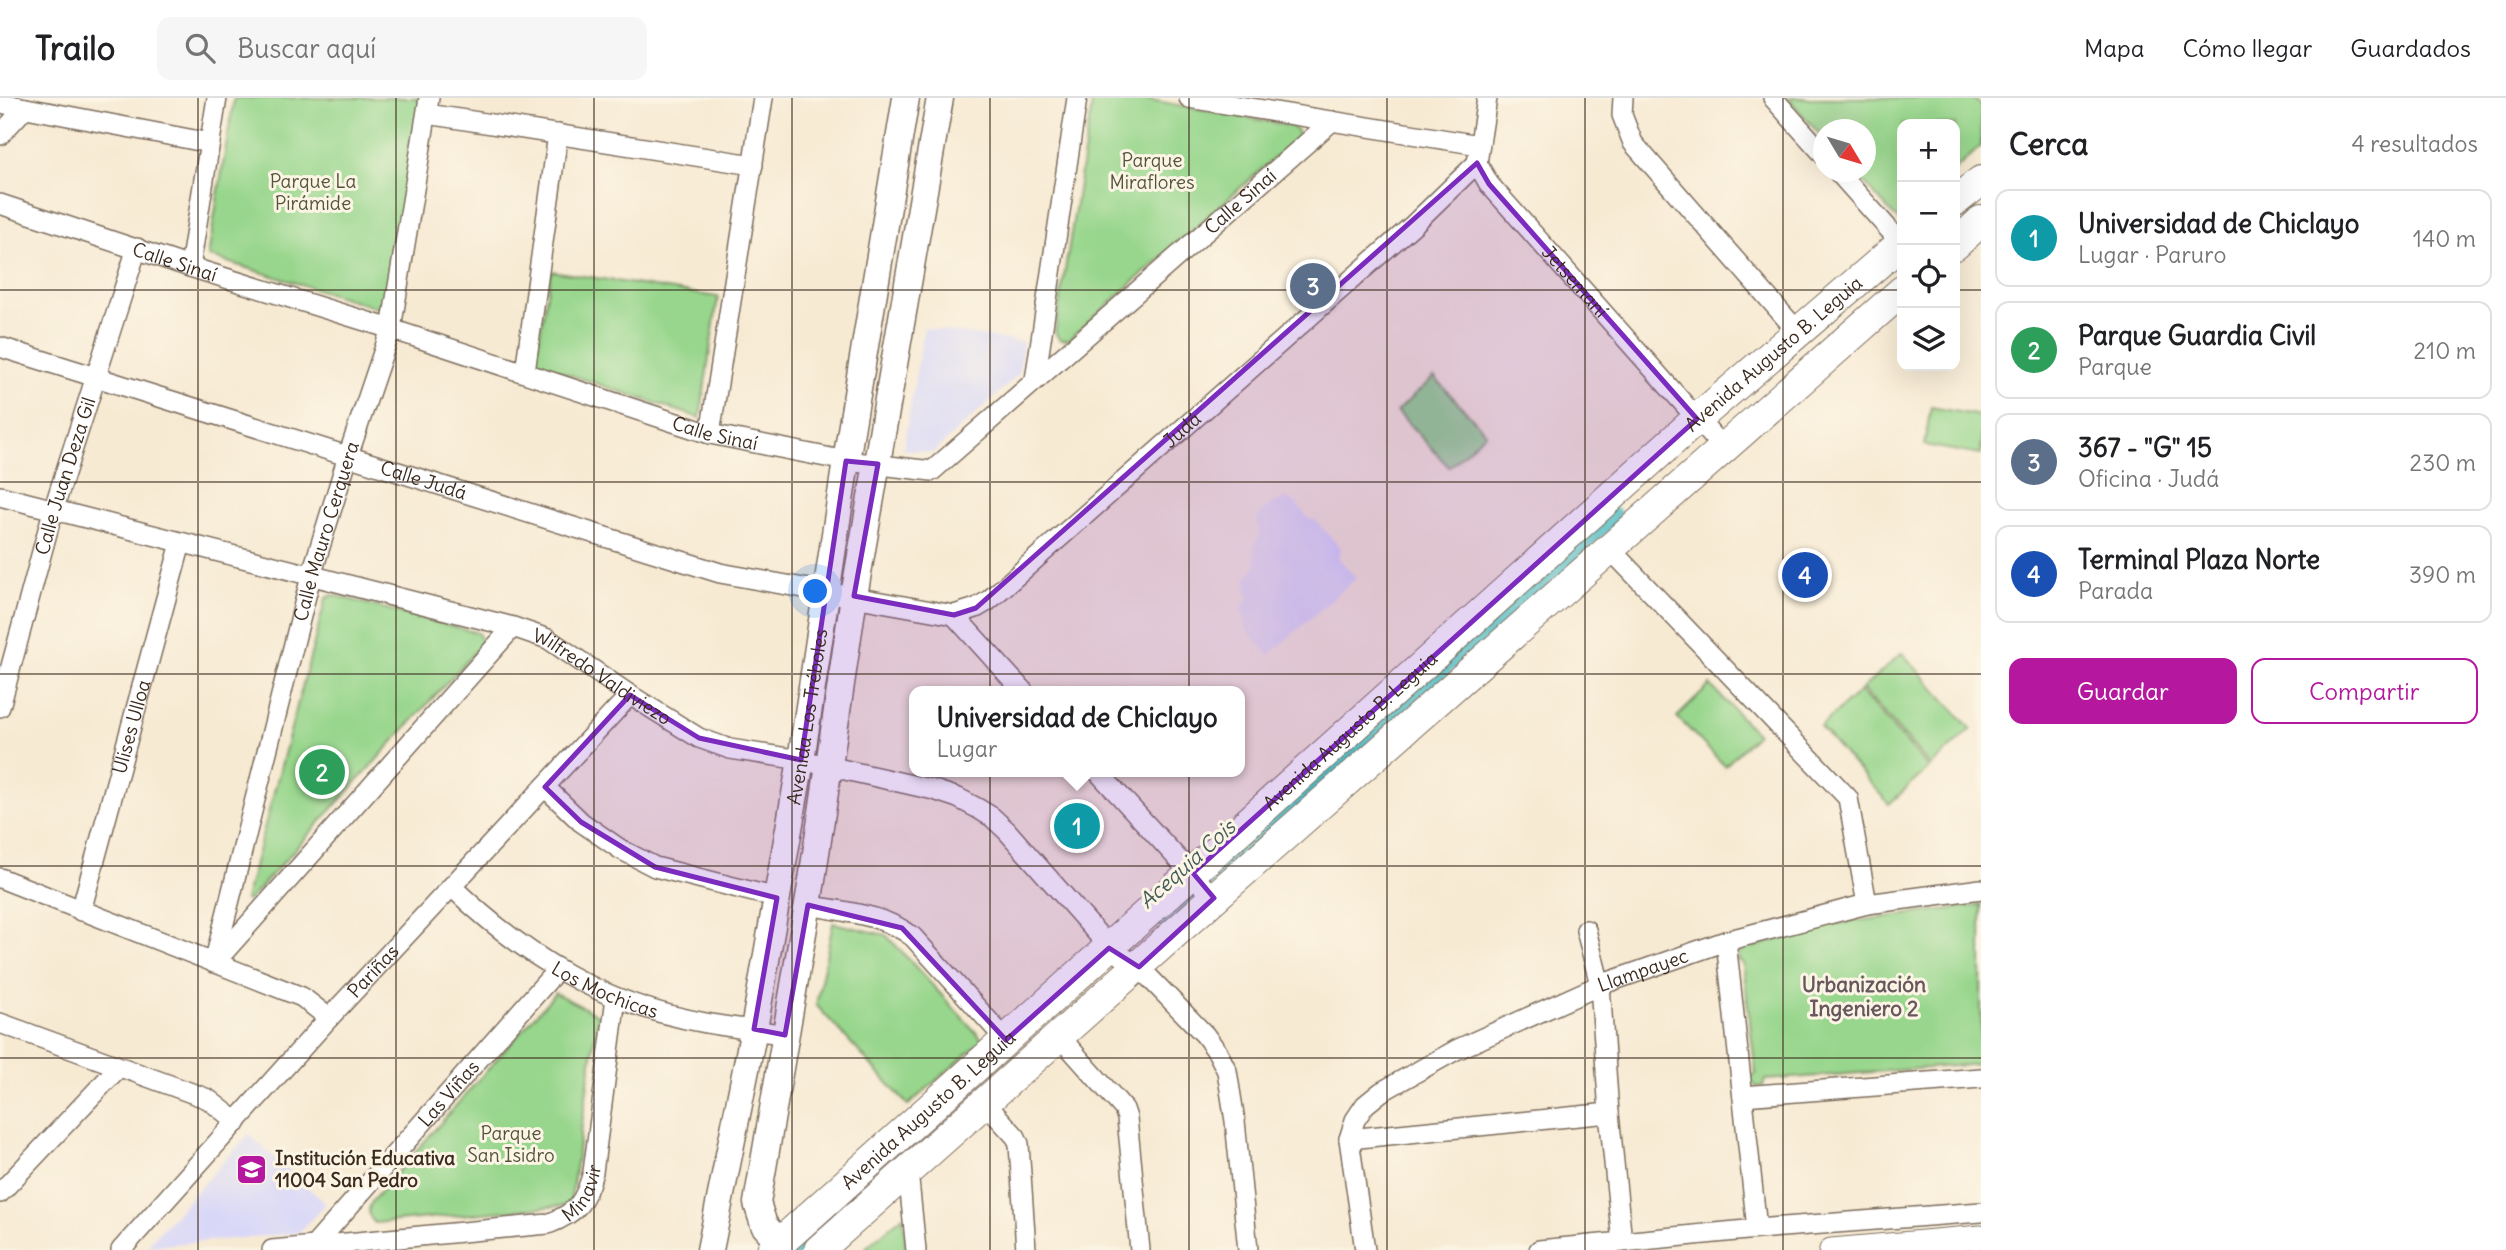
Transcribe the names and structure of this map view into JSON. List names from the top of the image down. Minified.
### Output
{"streets":{"main road":["Avenida Augusto B. Leguia","Avenida Los Tréboles"],"street":["Calle Sinaí","Jetsemaní","Judá","Calle Juan Deza Gil","Calle Judá","Calle Mauro Cerquera","Wilfredo Valdiviezo","Ulises Ulloa","Pariñas","Llampayec","Los Mochicas","Las Viñas","Minavir"]},"crossings":[["Calle Sinaí","Calle Juan Deza Gil"],["Calle Sinaí","Calle Mauro Cerquera"],["Calle Sinaí","Avenida Los Tréboles"],["Jetsemaní","Avenida Augusto B. Leguia"],["Jetsemaní","Judá"],["Avenida Augusto B. Leguia","Wilfredo Valdiviezo"],["Avenida Augusto B. Leguia","Avenida Los Tréboles"],["Calle Juan Deza Gil","Calle Judá"],["Calle Juan Deza Gil","Wilfredo Valdiviezo"],["Calle Judá","Calle Mauro Cerquera"],["Calle Judá","Avenida Los Tréboles"],["Calle Mauro Cerquera","Wilfredo Valdiviezo"],["Wilfredo Valdiviezo","Avenida Los Tréboles"],["Wilfredo Valdiviezo","Ulises Ulloa"],["Wilfredo Valdiviezo","Pariñas"],["Avenida Los Tréboles","Los Mochicas"],["Pariñas","Los Mochicas"],["Los Mochicas","Las Viñas"],["Los Mochicas","Minavir"],["Las Viñas","Minavir"]],"districts":["Urbanización Ingeniero 2"],"water":["Acequia Cois"],"parks":["Parque Miraflores","Parque La Pirámide","Parque San Isidro"],"places":{"school or university":["Institución Educativa 11004 San Pedro"]},"north":"bottom right","page":{"header":"Trailo","search":"Buscar aquí","nav":["Mapa","Cómo llegar","Guardados"],"heading":["Cerca","4 resultados"],"map_buttons":["+","−"],"list":[{"mark":"1","name":"Universidad de Chiclayo","note":"Lugar · Paruro","value":"140 m"},{"mark":"2","name":"Parque Guardia Civil","note":"Parque","value":"210 m"},{"mark":"3","name":"367 - \"G\" 15","note":"Oficina · Judá","value":"230 m"},{"mark":"4","name":"Terminal Plaza Norte","note":"Parada","value":"390 m"}],"pins":["3","4","2","1"],"buttons":["Guardar","Compartir"],"popup":["Universidad de Chiclayo","Lugar"]}}
